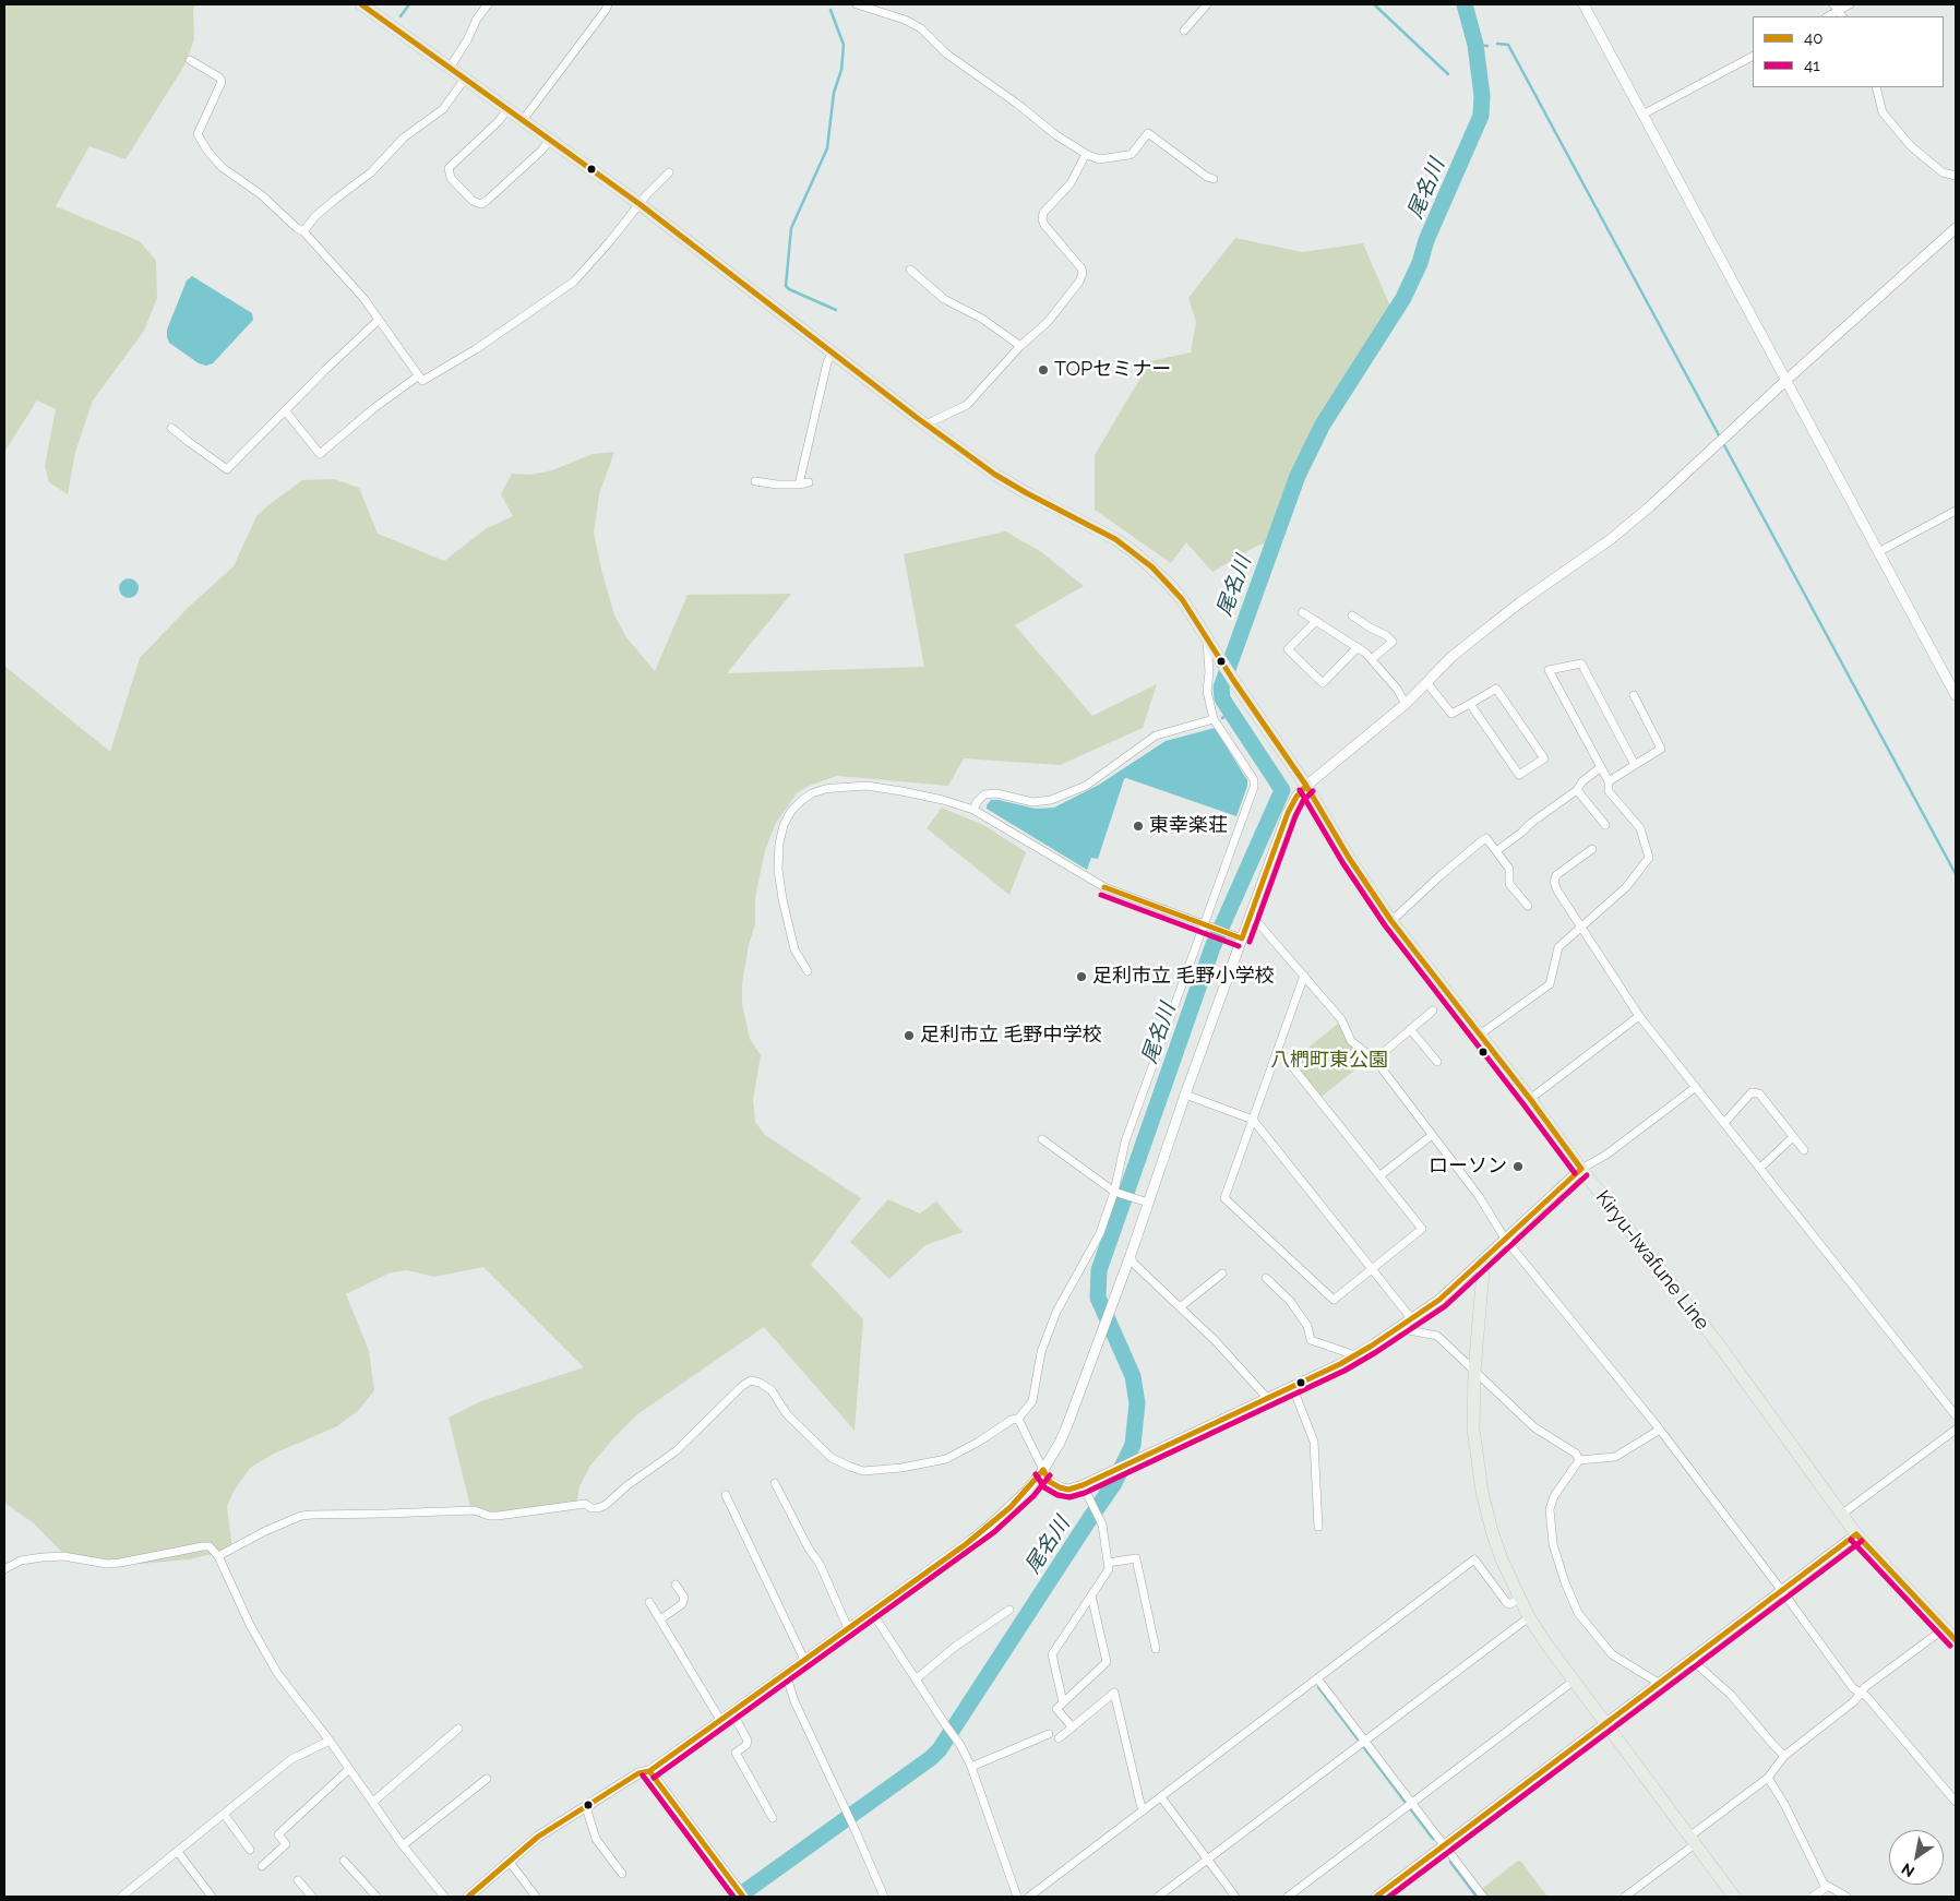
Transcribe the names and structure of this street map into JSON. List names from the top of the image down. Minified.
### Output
{"streets":{"main road":["Kiryu-Iwafune Line"]},"water":["尾名川"],"parks":["八椚町東公園"],"places":["TOPセミナー","東幸楽荘","足利市立 毛野小学校","足利市立 毛野中学校","ローソン"],"lines":["transit line 40","transit line 41"],"legend":["40","41"],"north":"bottom left"}
